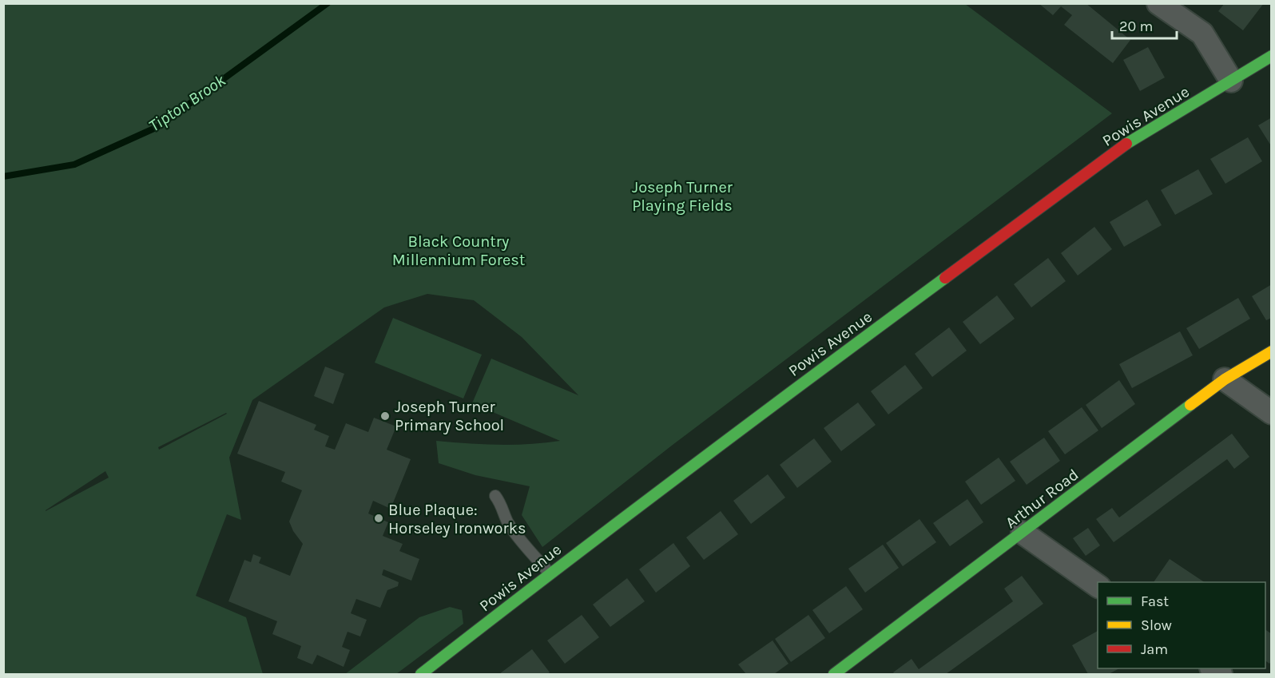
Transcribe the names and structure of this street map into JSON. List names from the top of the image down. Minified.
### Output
{"streets":{"street":["Powis Avenue","Arthur Road"]},"water":["Tipton Brook"],"parks":["Joseph Turner Playing Fields","Black Country Millennium Forest"],"places":["Joseph Turner Primary School","Blue Plaque: Horseley Ironworks"],"legend":["Fast","Slow","Jam"],"scale_bar":"20 m"}
